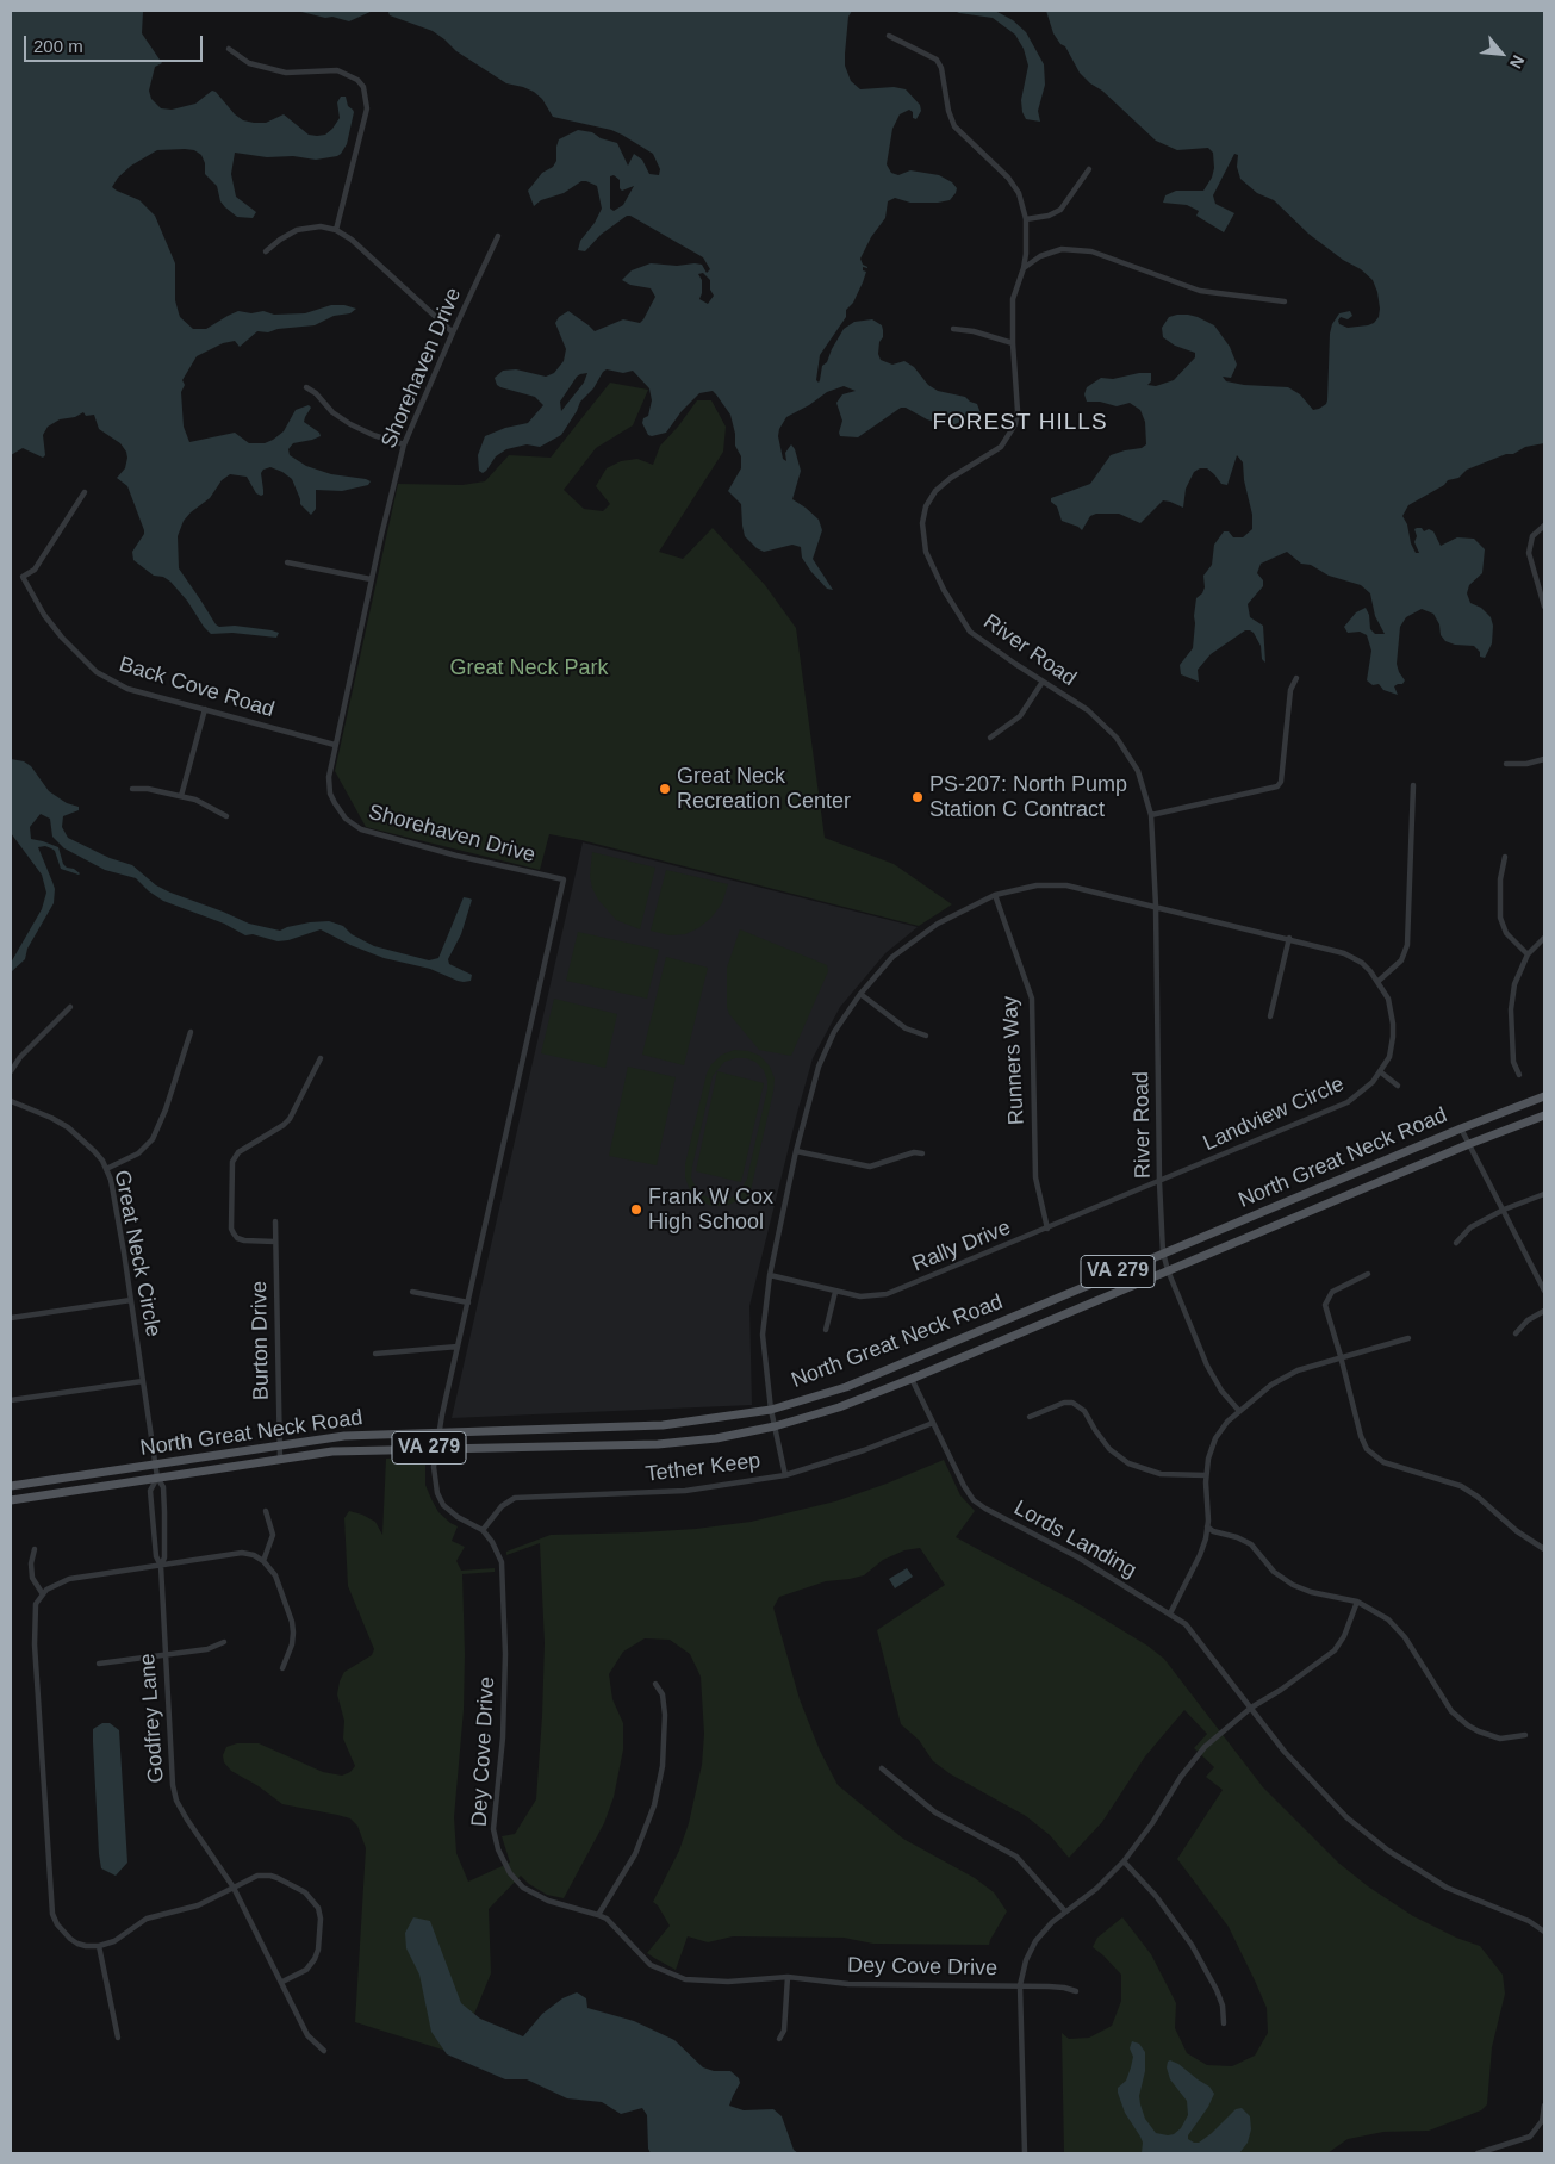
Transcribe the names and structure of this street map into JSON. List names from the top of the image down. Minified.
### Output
{"streets":{"main road":["North Great Neck Road","VA 279"],"street":["Shorehaven Drive","River Road","Back Cove Road","Runners Way","Landview Circle","Rally Drive","Great Neck Circle","Burton Drive","Tether Keep","Lords Landing","Godfrey Lane","Dey Cove Drive"]},"crossings":[["Shorehaven Drive","Back Cove Road"],["Shorehaven Drive","North Great Neck Road"],["Shorehaven Drive","Dey Cove Drive"],["River Road","Landview Circle"],["River Road","North Great Neck Road"],["River Road","Rally Drive"],["Runners Way","Landview Circle"],["Runners Way","Rally Drive"],["Landview Circle","North Great Neck Road"],["Landview Circle","Rally Drive"],["Landview Circle","Tether Keep"],["North Great Neck Road","Great Neck Circle"],["North Great Neck Road","Burton Drive"],["North Great Neck Road","Lords Landing"],["North Great Neck Road","Godfrey Lane"],["North Great Neck Road","Dey Cove Drive"],["Great Neck Circle","Godfrey Lane"],["Tether Keep","Lords Landing"],["Tether Keep","Dey Cove Drive"]],"districts":["FOREST HILLS"],"parks":["Great Neck Park"],"places":["Great Neck Recreation Center","PS-207: North Pump Station C Contract","Frank W Cox High School"],"scale_bar":"200 m","north":"bottom right"}
